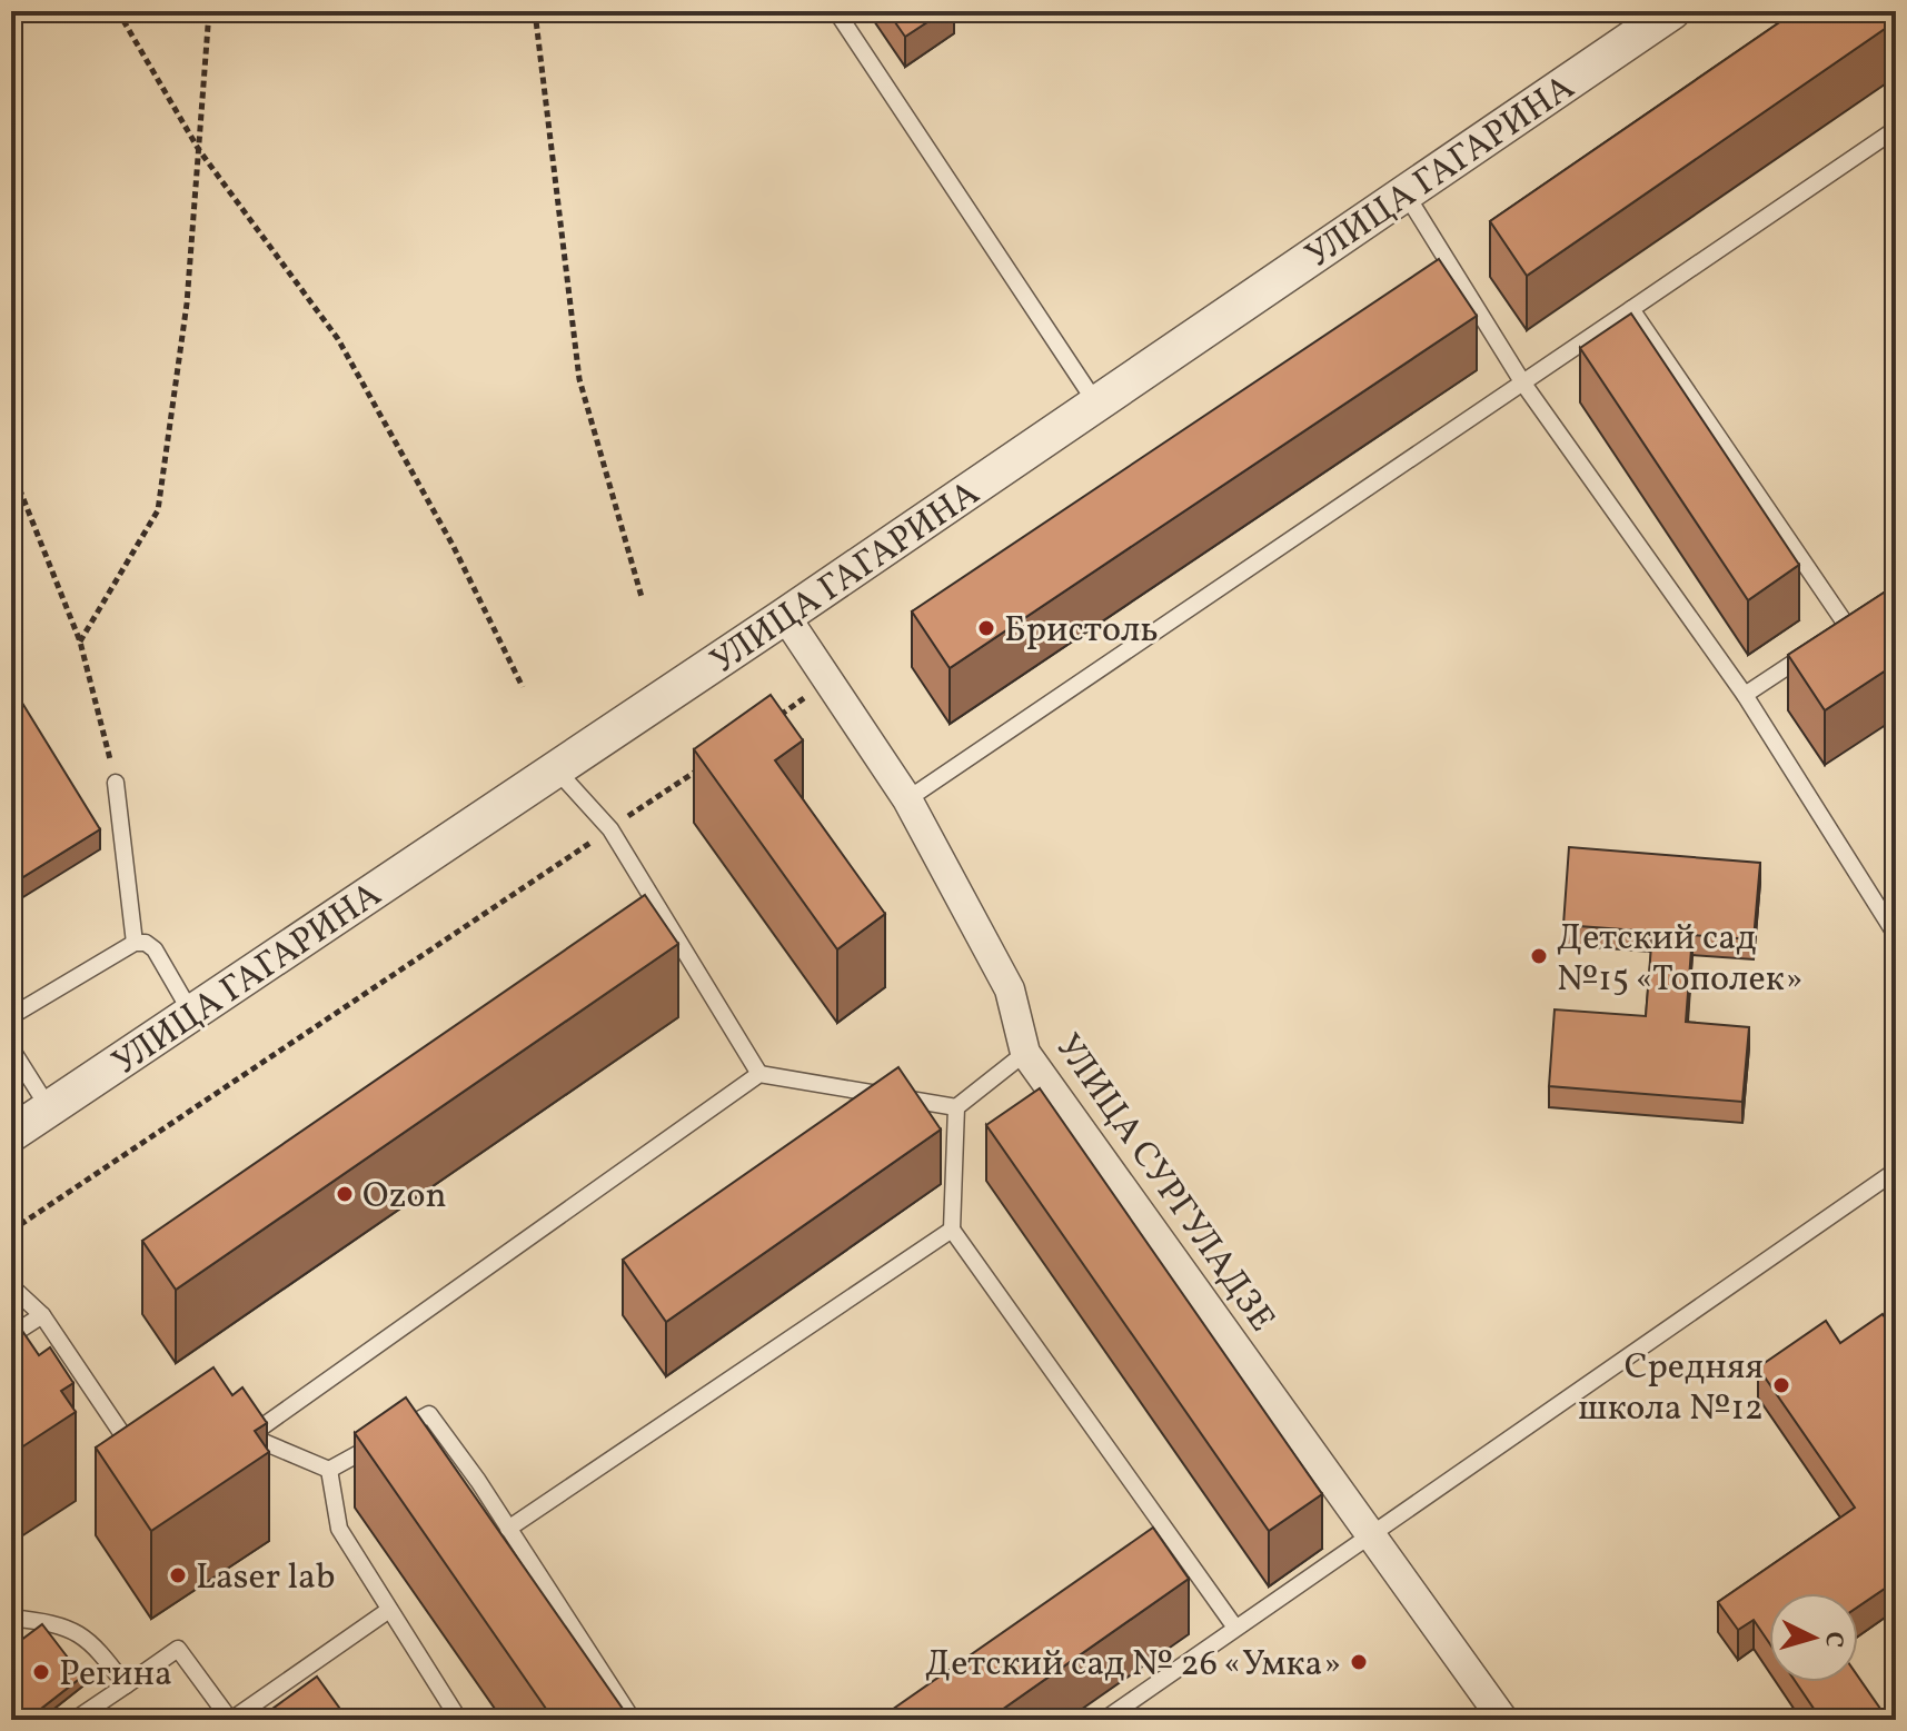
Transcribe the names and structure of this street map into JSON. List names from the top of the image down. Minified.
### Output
{"streets":{"street":["УЛИЦА ГАГАРИНА","УЛИЦА СУРГУЛАДЗЕ"]},"crossings":[["УЛИЦА ГАГАРИНА","УЛИЦА СУРГУЛАДЗЕ"]],"places":["Бристоль","Детский сад №15 «Тополек»","Ozon","Средняя школа №12","Laser lab","Детский сад № 26 «Умка»","Регина"],"north":"right"}
